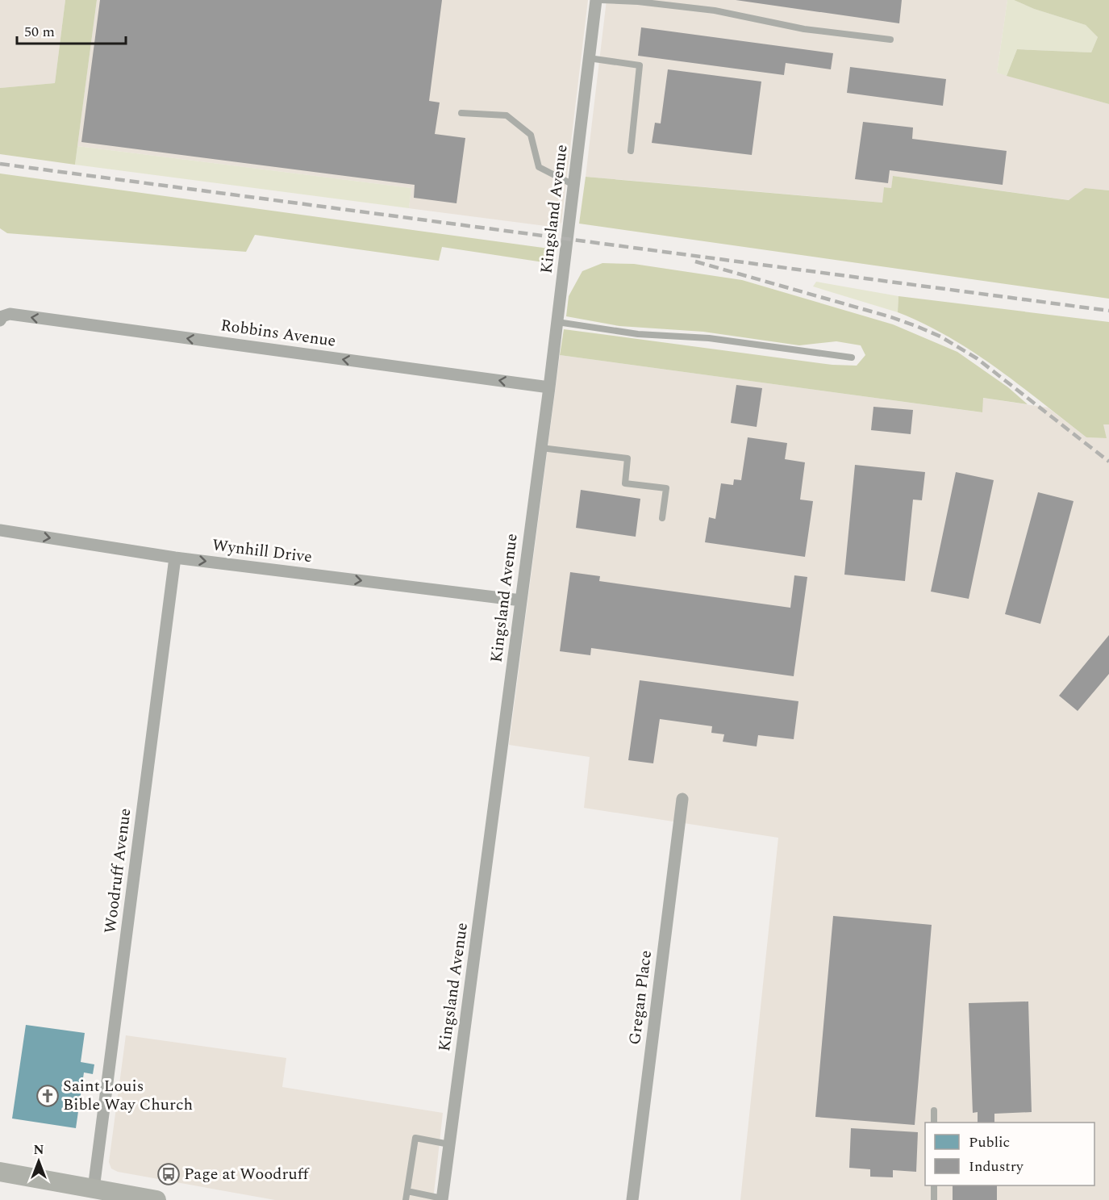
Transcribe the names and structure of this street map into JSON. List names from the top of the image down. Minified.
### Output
{"streets":{"street":["Kingsland Avenue","Robbins Avenue","Wynhill Drive","Woodruff Avenue","Gregan Place"]},"crossings":[["Kingsland Avenue","Robbins Avenue"],["Kingsland Avenue","Wynhill Drive"],["Wynhill Drive","Woodruff Avenue"]],"one_way":["Robbins Avenue","Wynhill Drive"],"places":{"church":["Saint Louis Bible Way Church"],"bus stop":["Page at Woodruff"]},"legend":["Public","Industry"],"scale_bar":"50 m","north":"top"}
